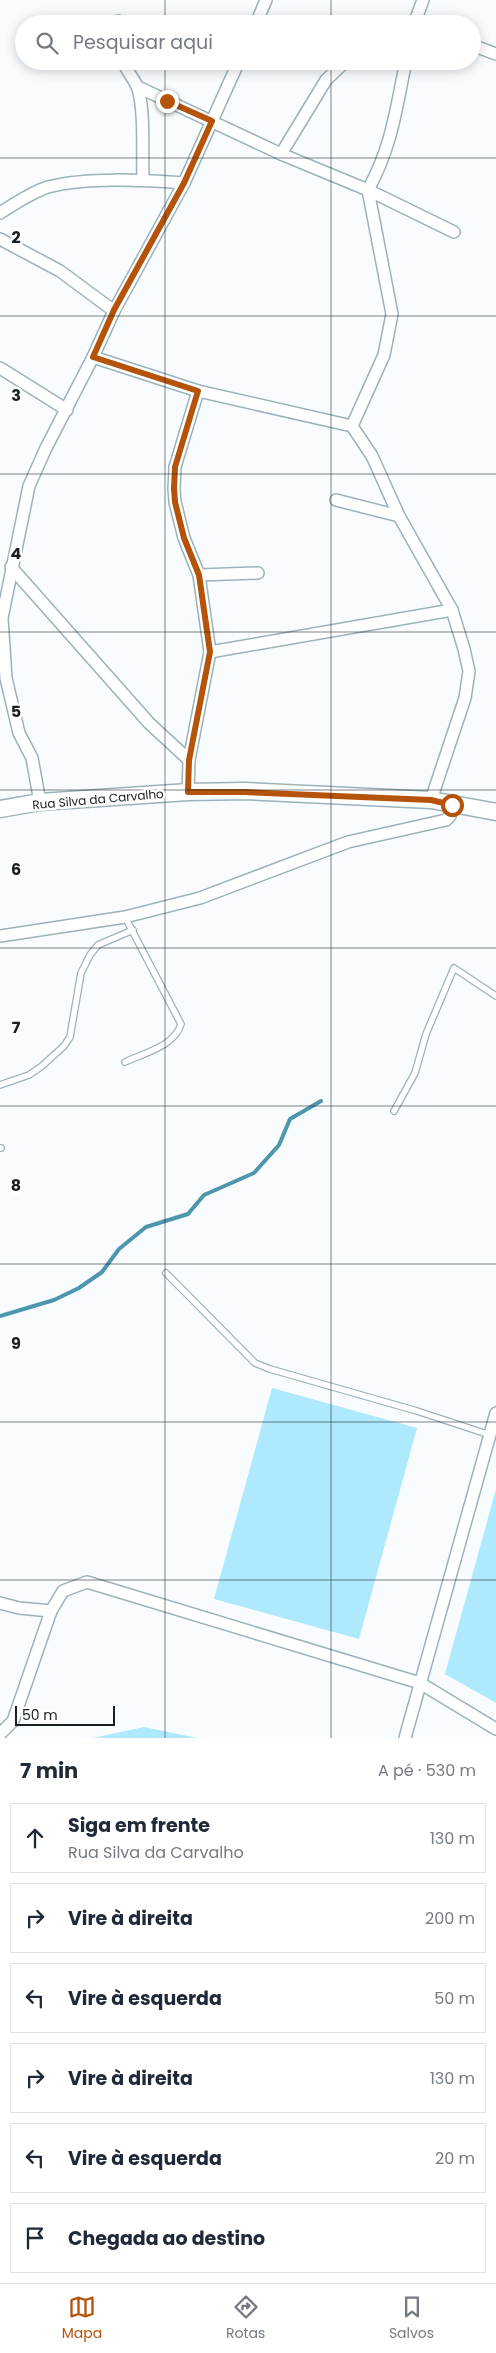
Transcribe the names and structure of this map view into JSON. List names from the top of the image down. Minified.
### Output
{"streets":{"street":["Rua Silva da Carvalho"]},"scale_bar":"50 m","page":{"search":"Pesquisar aqui","scale":"50 m","heading":["7 min","A pé · 530 m"],"list":[["Siga em frente","Rua Silva da Carvalho","130 m"],["Vire à direita","200 m"],["Vire à esquerda","50 m"],["Vire à direita","130 m"],["Vire à esquerda","20 m"],"Chegada ao destino"],"nav":["Mapa","Rotas","Salvos"]},"grid":{"rows":["2","3","4","5","6","7","8","9"]}}
